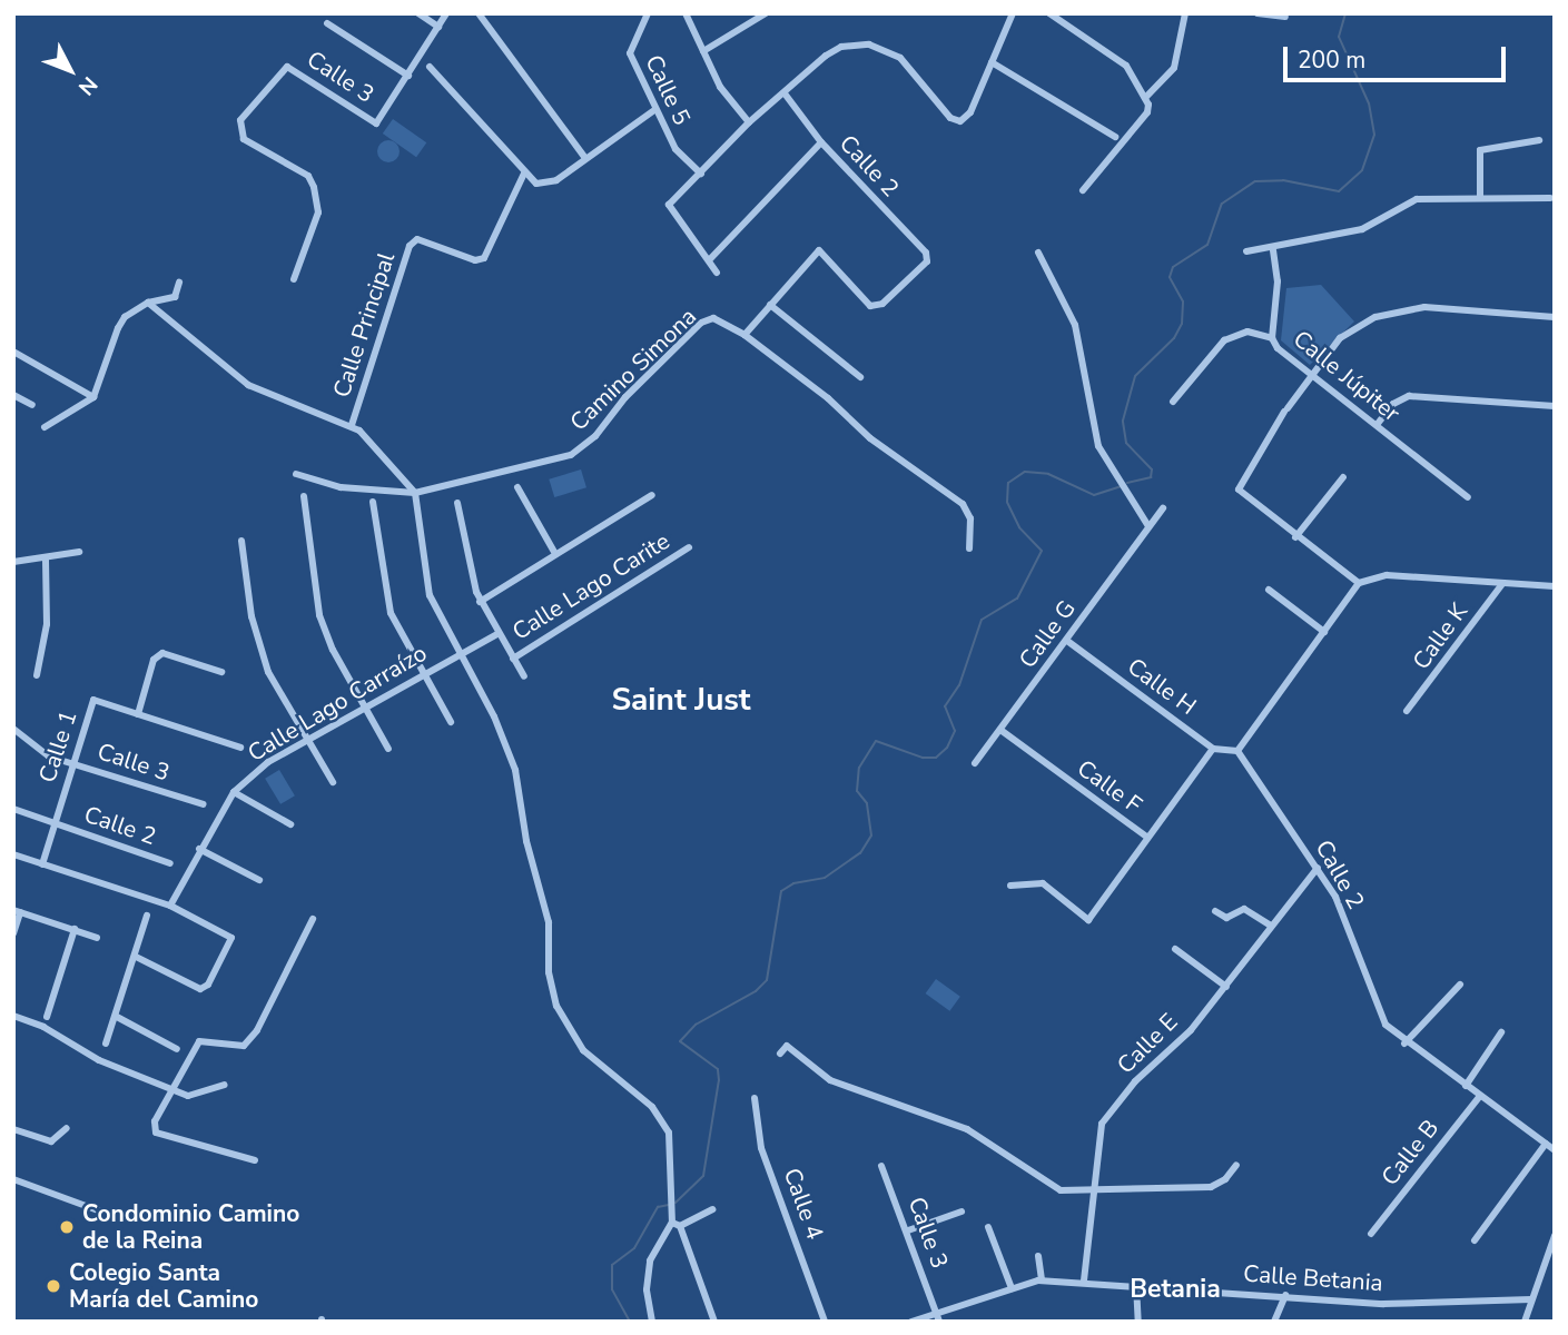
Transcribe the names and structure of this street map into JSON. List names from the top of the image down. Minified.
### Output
{"streets":{"street":["Calle 3","Calle 5","Calle 2","Calle Principal","Camino Simona","Calle Júpiter","Calle Lago Carite","Calle G","Calle K","Calle H","Calle Lago Carraízo","Calle 1","Calle F","Calle E","Calle B","Calle 4","Calle Betania"]},"crossings":[["Calle 3","Calle 1"],["Calle 3","Calle Betania"],["Calle 2","Calle 1"],["Calle 2","Calle E"],["Calle 2","Calle B"],["Calle G","Calle H"],["Calle G","Calle F"],["Calle H","Calle F"],["Calle E","Calle Betania"]],"districts":["Saint Just","Betania"],"places":["Condominio Camino de la Reina","Colegio Santa María del Camino"],"scale_bar":"200 m","north":"bottom right"}
